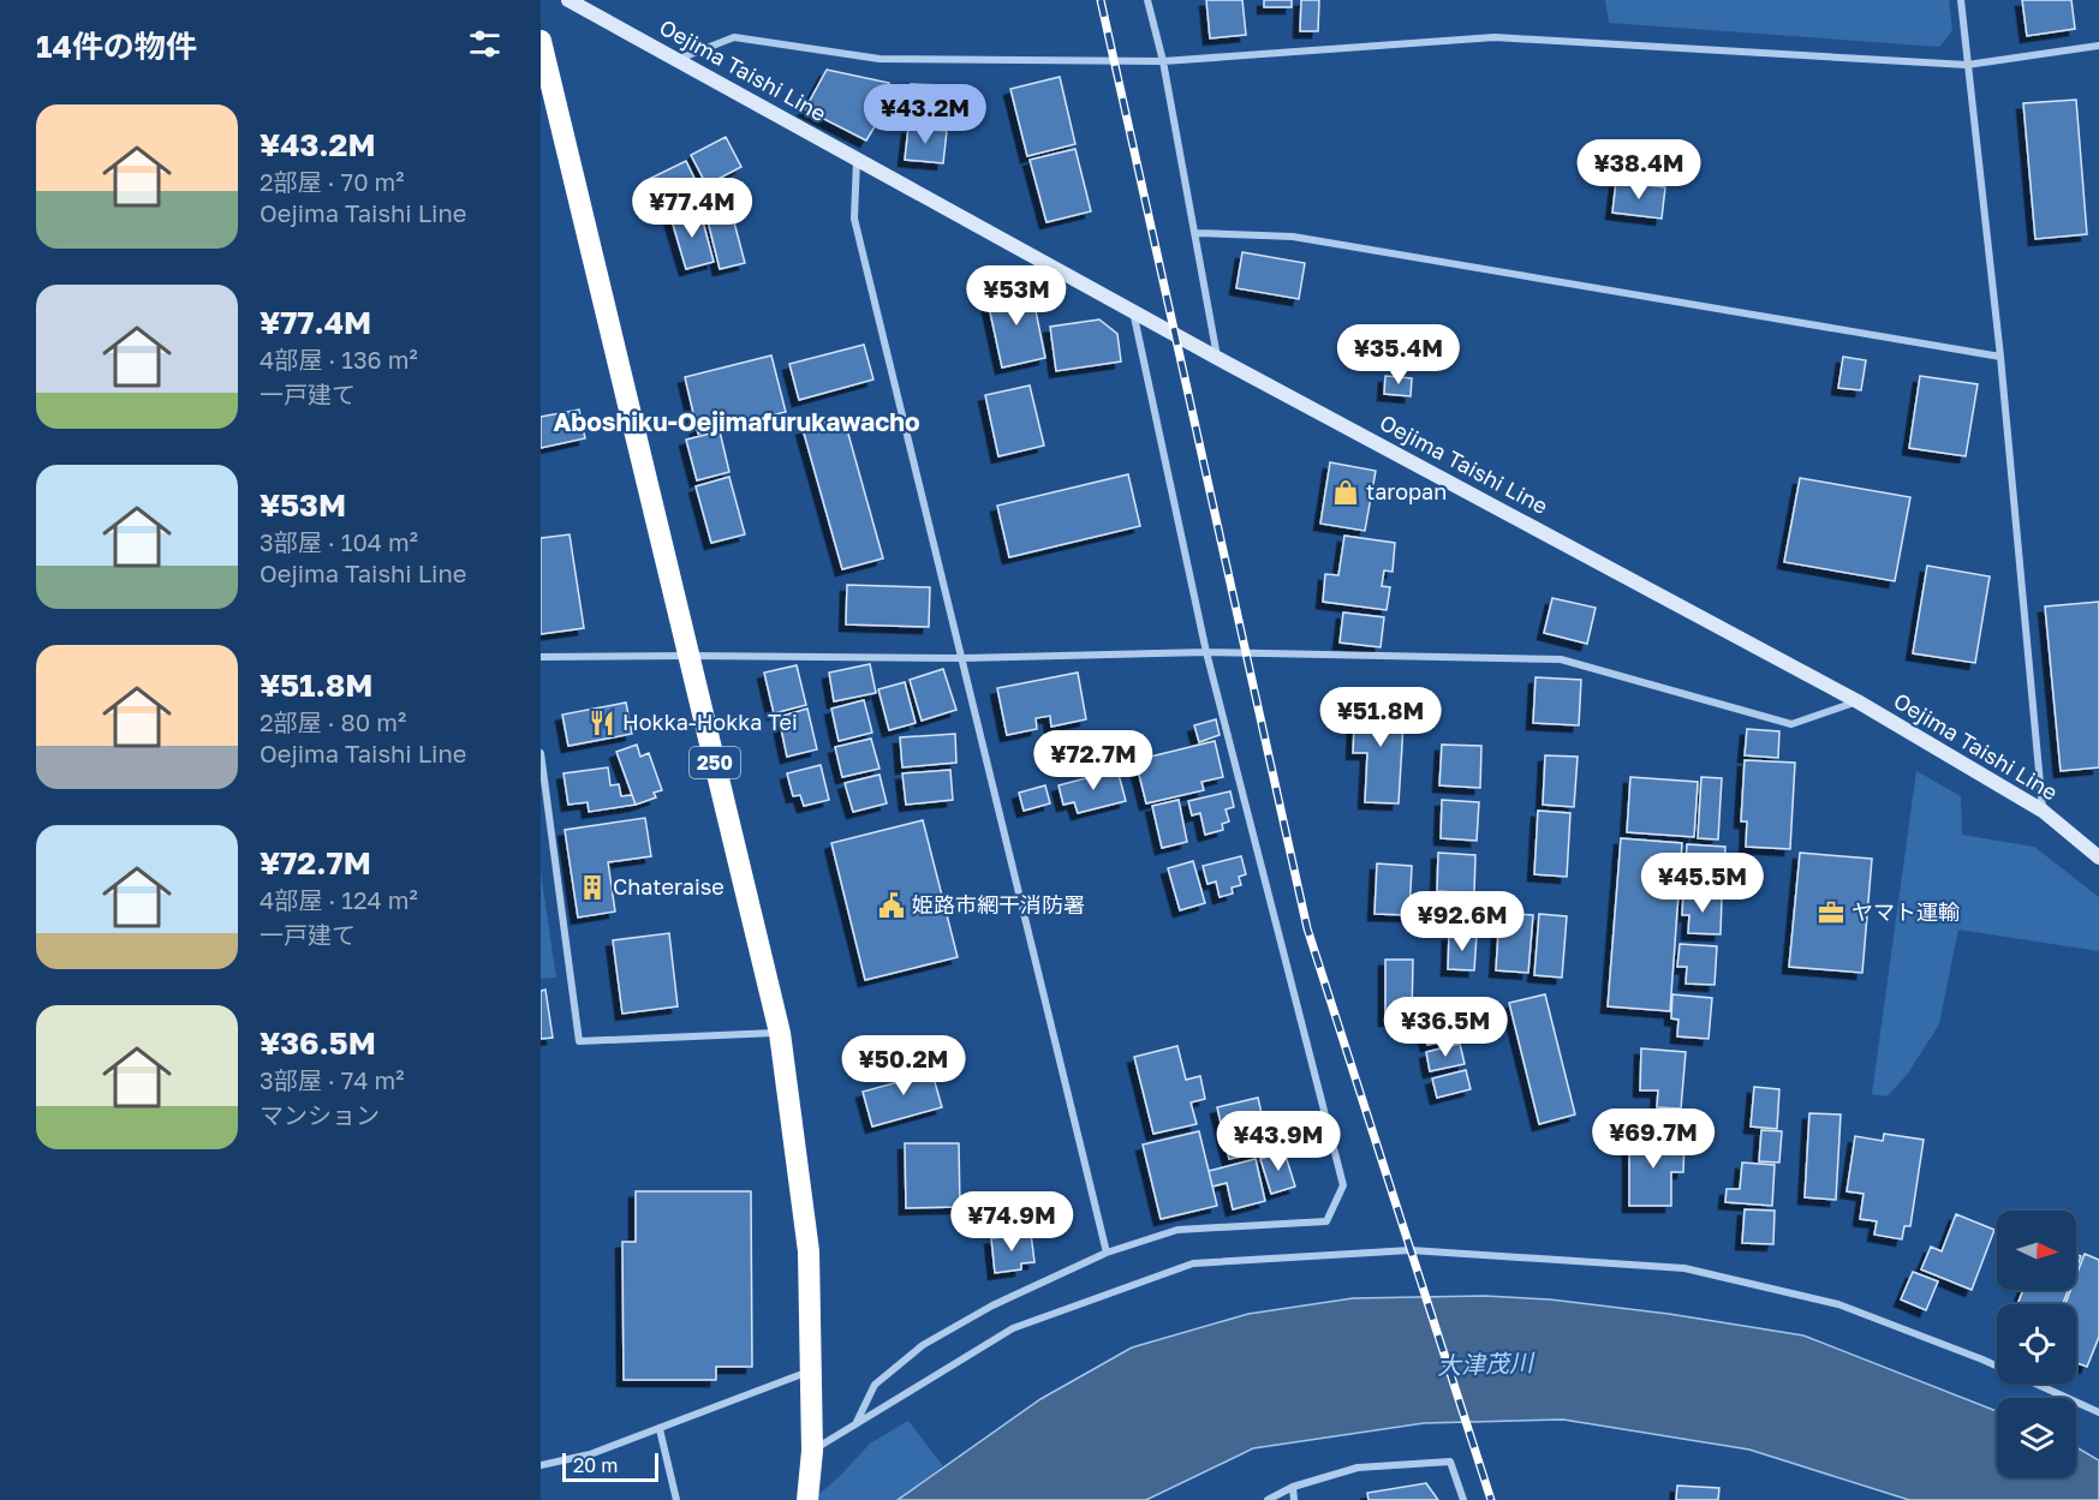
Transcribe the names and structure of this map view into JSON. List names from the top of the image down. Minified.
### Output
{"streets":{"highway":["250"],"main road":["Oejima Taishi Line"]},"districts":["Aboshiku-Oejimafurukawacho"],"water":["大津茂川"],"places":{"shop":["taropan"],"restaurant":["Hokka-Hokka Tei"],"building":["Chateraise"],"public building":["姫路市網干消防署"],"office":["ヤマト運輸"]},"scale_bar":"20 m","north":"right","page":{"heading":"14件の物件","price":["¥43.2M","¥38.4M","¥77.4M","¥53M","¥35.4M","¥51.8M","¥72.7M","¥45.5M","¥92.6M","¥36.5M","¥50.2M","¥69.7M","¥43.9M","¥74.9M"],"list":[{"name":"¥43.2M","note":"2部屋 · 70 m² · Oejima Taishi Line"},{"name":"¥77.4M","note":"4部屋 · 136 m² · 一戸建て"},{"name":"¥53M","note":"3部屋 · 104 m² · Oejima Taishi Line"},{"name":"¥51.8M","note":"2部屋 · 80 m² · Oejima Taishi Line"},{"name":"¥72.7M","note":"4部屋 · 124 m² · 一戸建て"},{"name":"¥36.5M","note":"3部屋 · 74 m² · マンション"}],"scale":"20 m"}}
